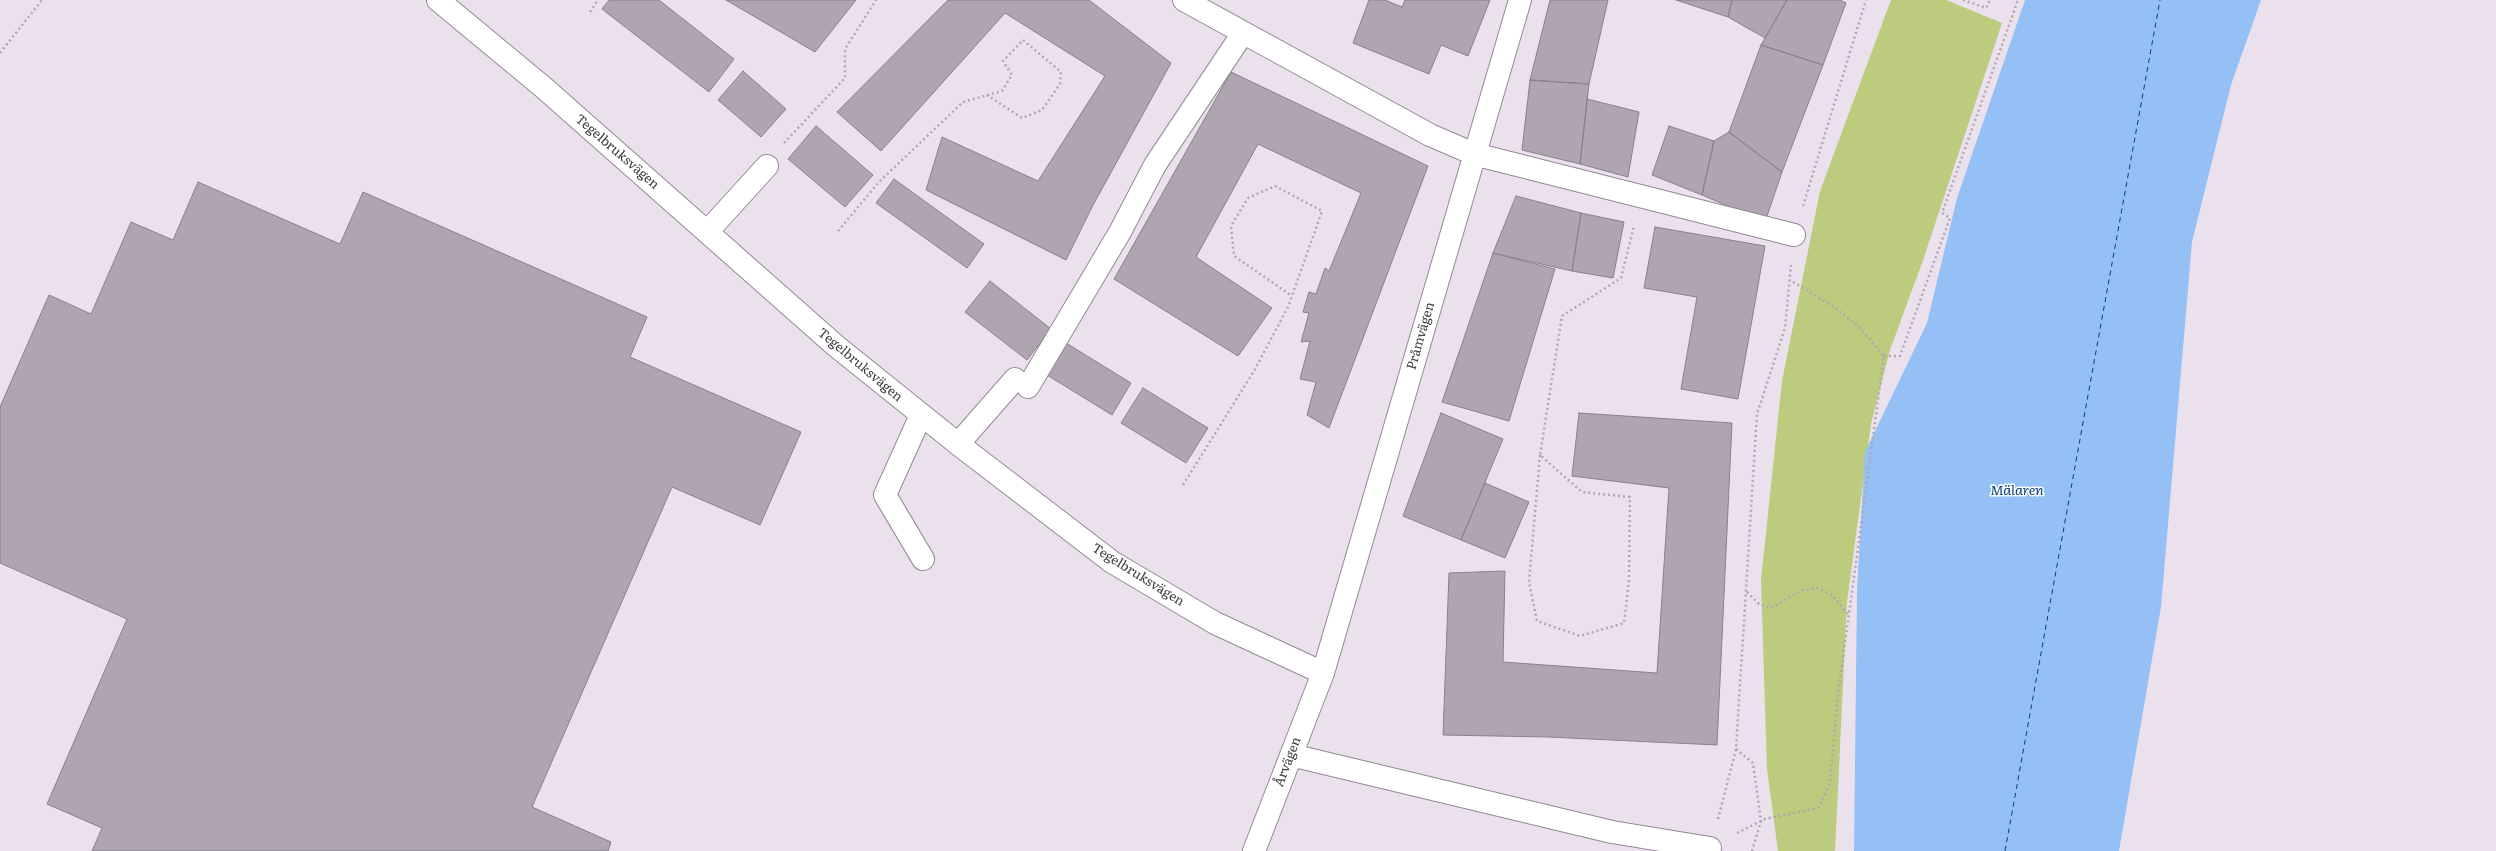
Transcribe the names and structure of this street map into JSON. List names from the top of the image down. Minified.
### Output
{"streets":{"street":["Tegelbruksvägen","Pråmvägen","Årvägen"]},"crossings":[["Tegelbruksvägen","Pråmvägen"],["Tegelbruksvägen","Årvägen"],["Pråmvägen","Årvägen"]],"water":["Mälaren"]}
